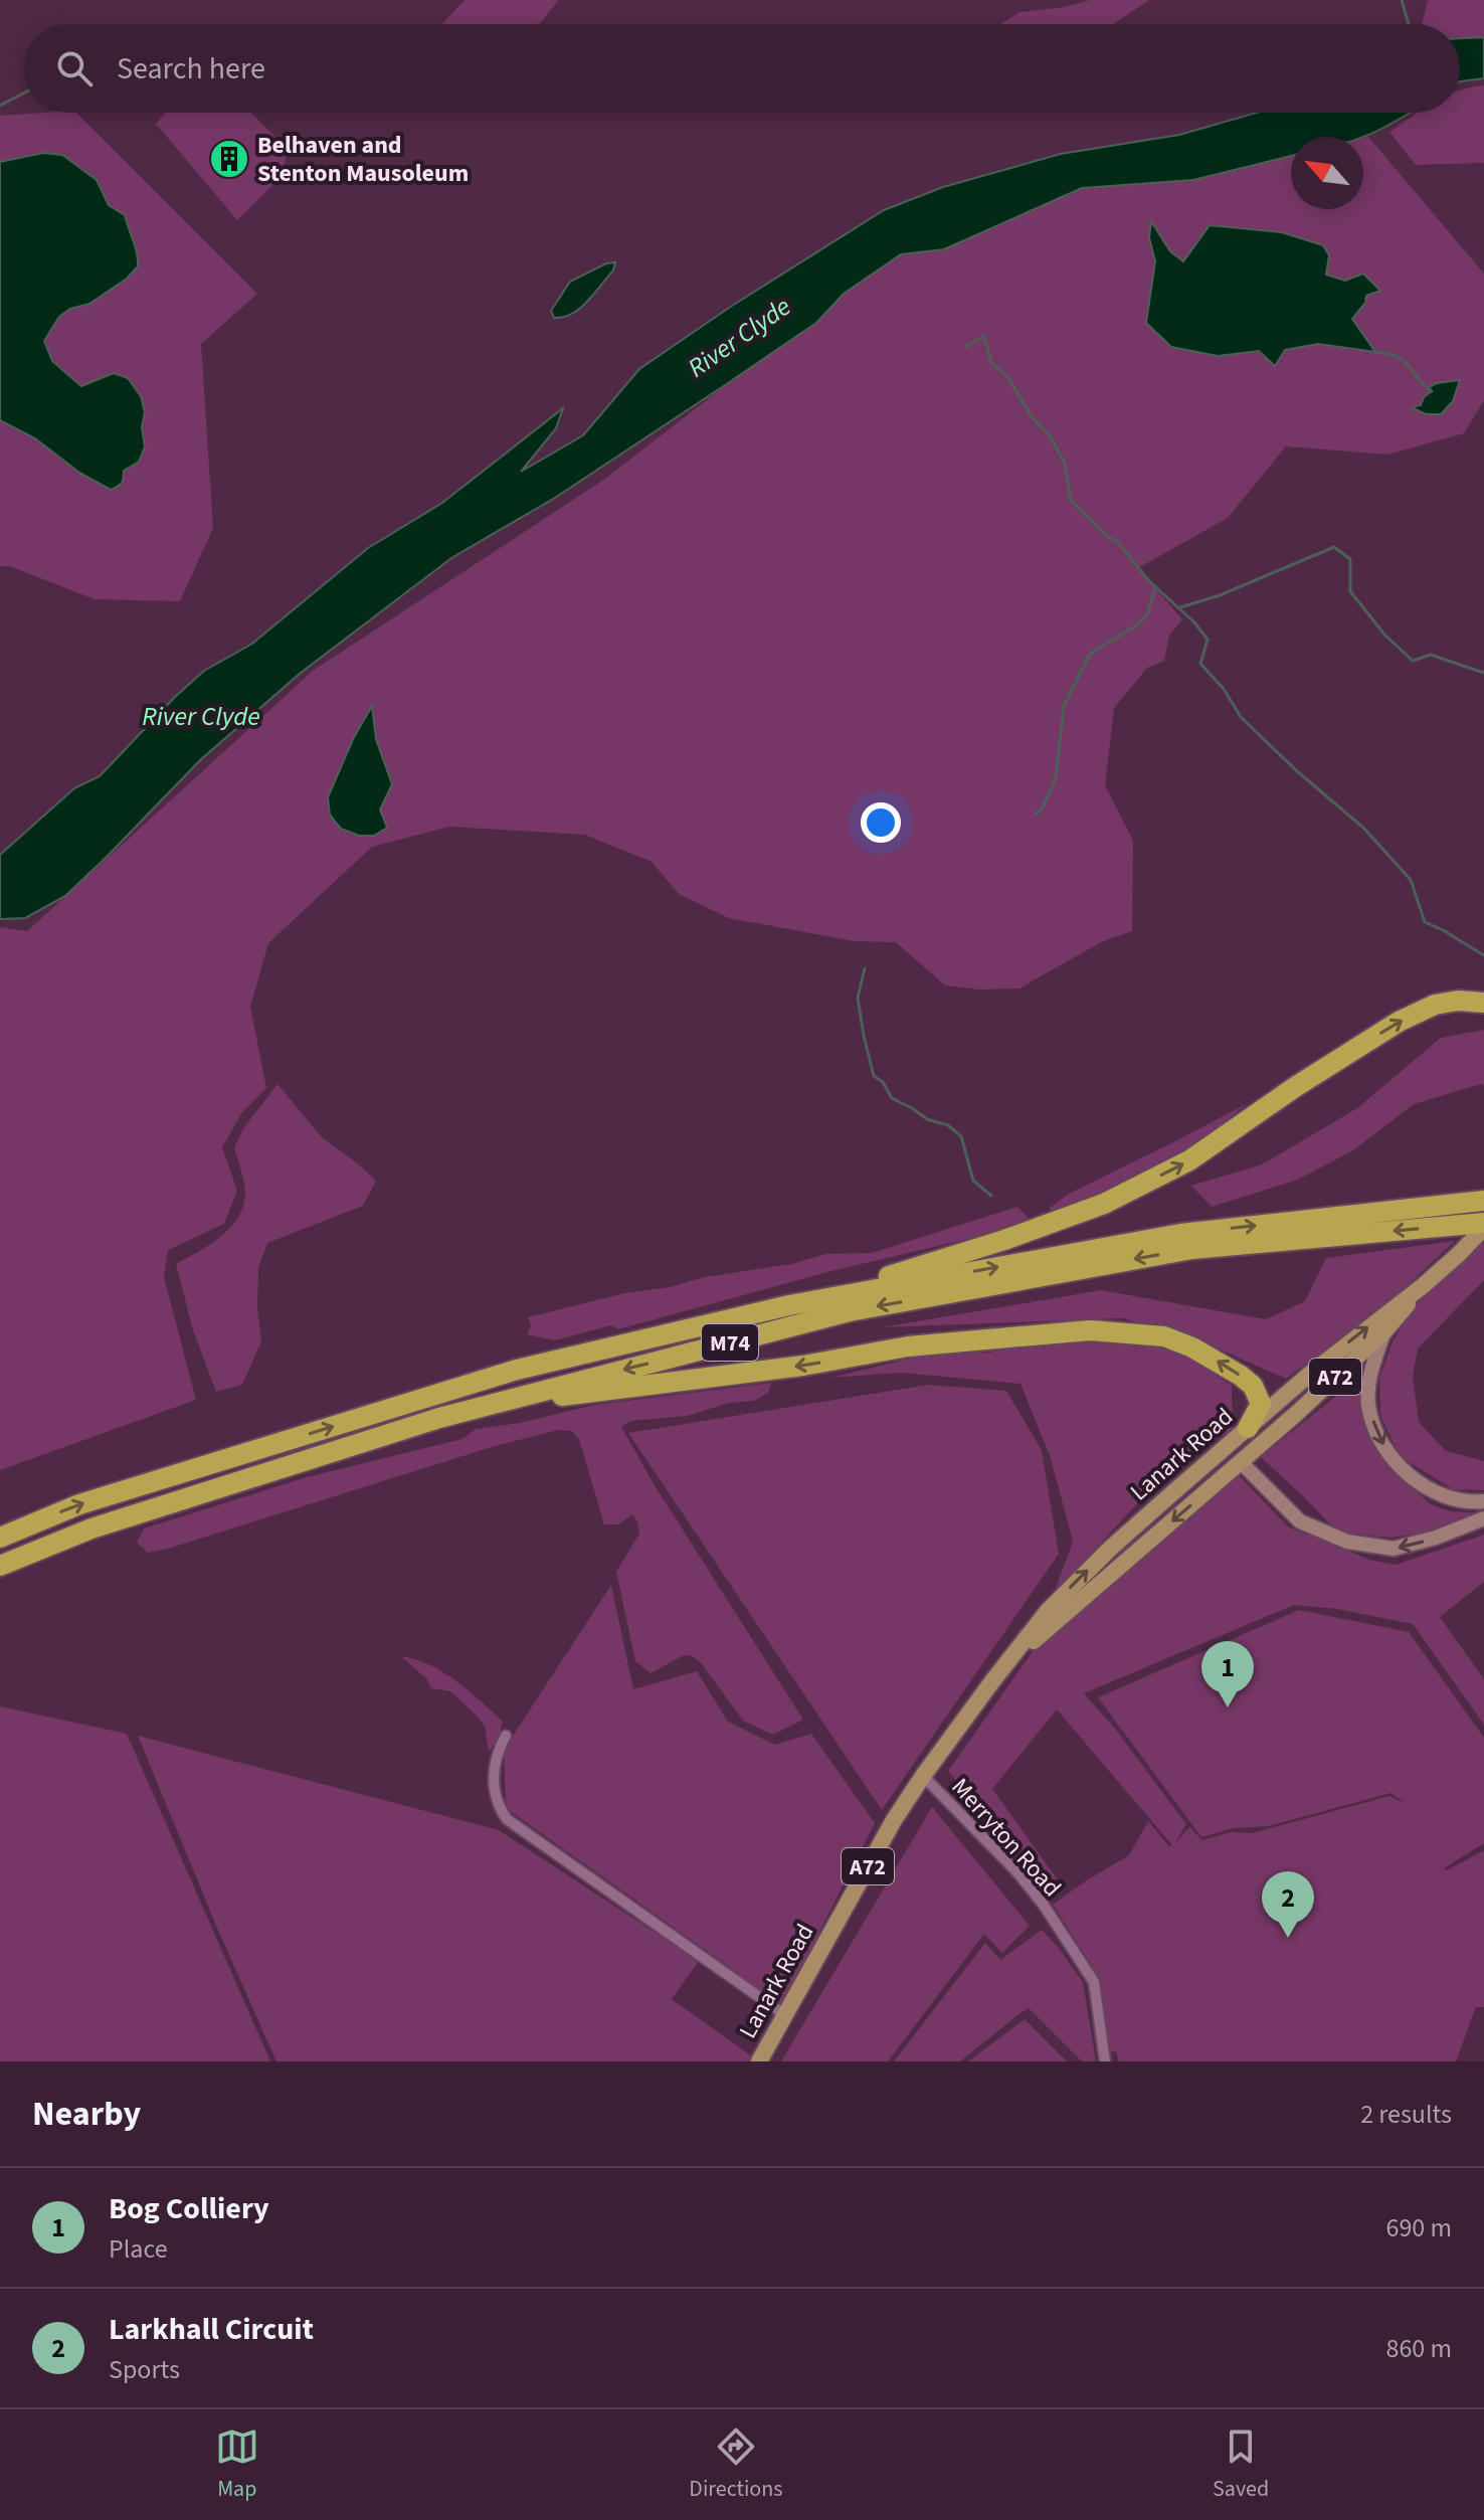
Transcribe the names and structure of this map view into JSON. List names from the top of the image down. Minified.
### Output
{"streets":{"highway":["M74"],"main road":["A72","Lanark Road"],"street":["Merryton Road"]},"crossings":[["M74","A72"],["M74","Lanark Road"],["A72","Lanark Road"],["Lanark Road","Merryton Road"]],"water":["River Clyde"],"places":{"building":["Belhaven and Stenton Mausoleum"]},"north":"top left","page":{"search":"Search here","pins":["1","2"],"heading":["Nearby","2 results"],"list":[{"mark":"1","name":"Bog Colliery","note":"Place","value":"690 m"},{"mark":"2","name":"Larkhall Circuit","note":"Sports","value":"860 m"}],"nav":["Map","Directions","Saved"]}}
